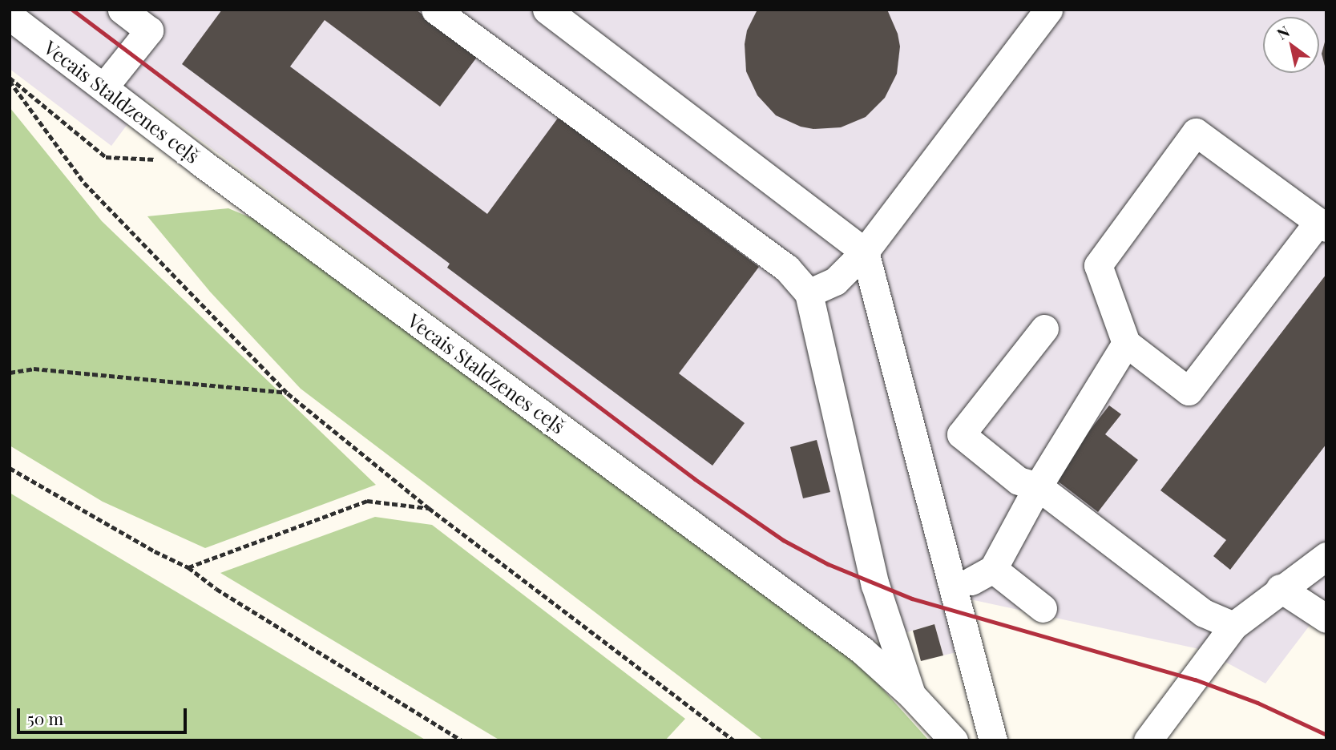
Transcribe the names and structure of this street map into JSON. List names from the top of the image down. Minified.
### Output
{"streets":{"street":["Vecais Staldzenes ceļš"]},"scale_bar":"50 m","north":"top left"}
